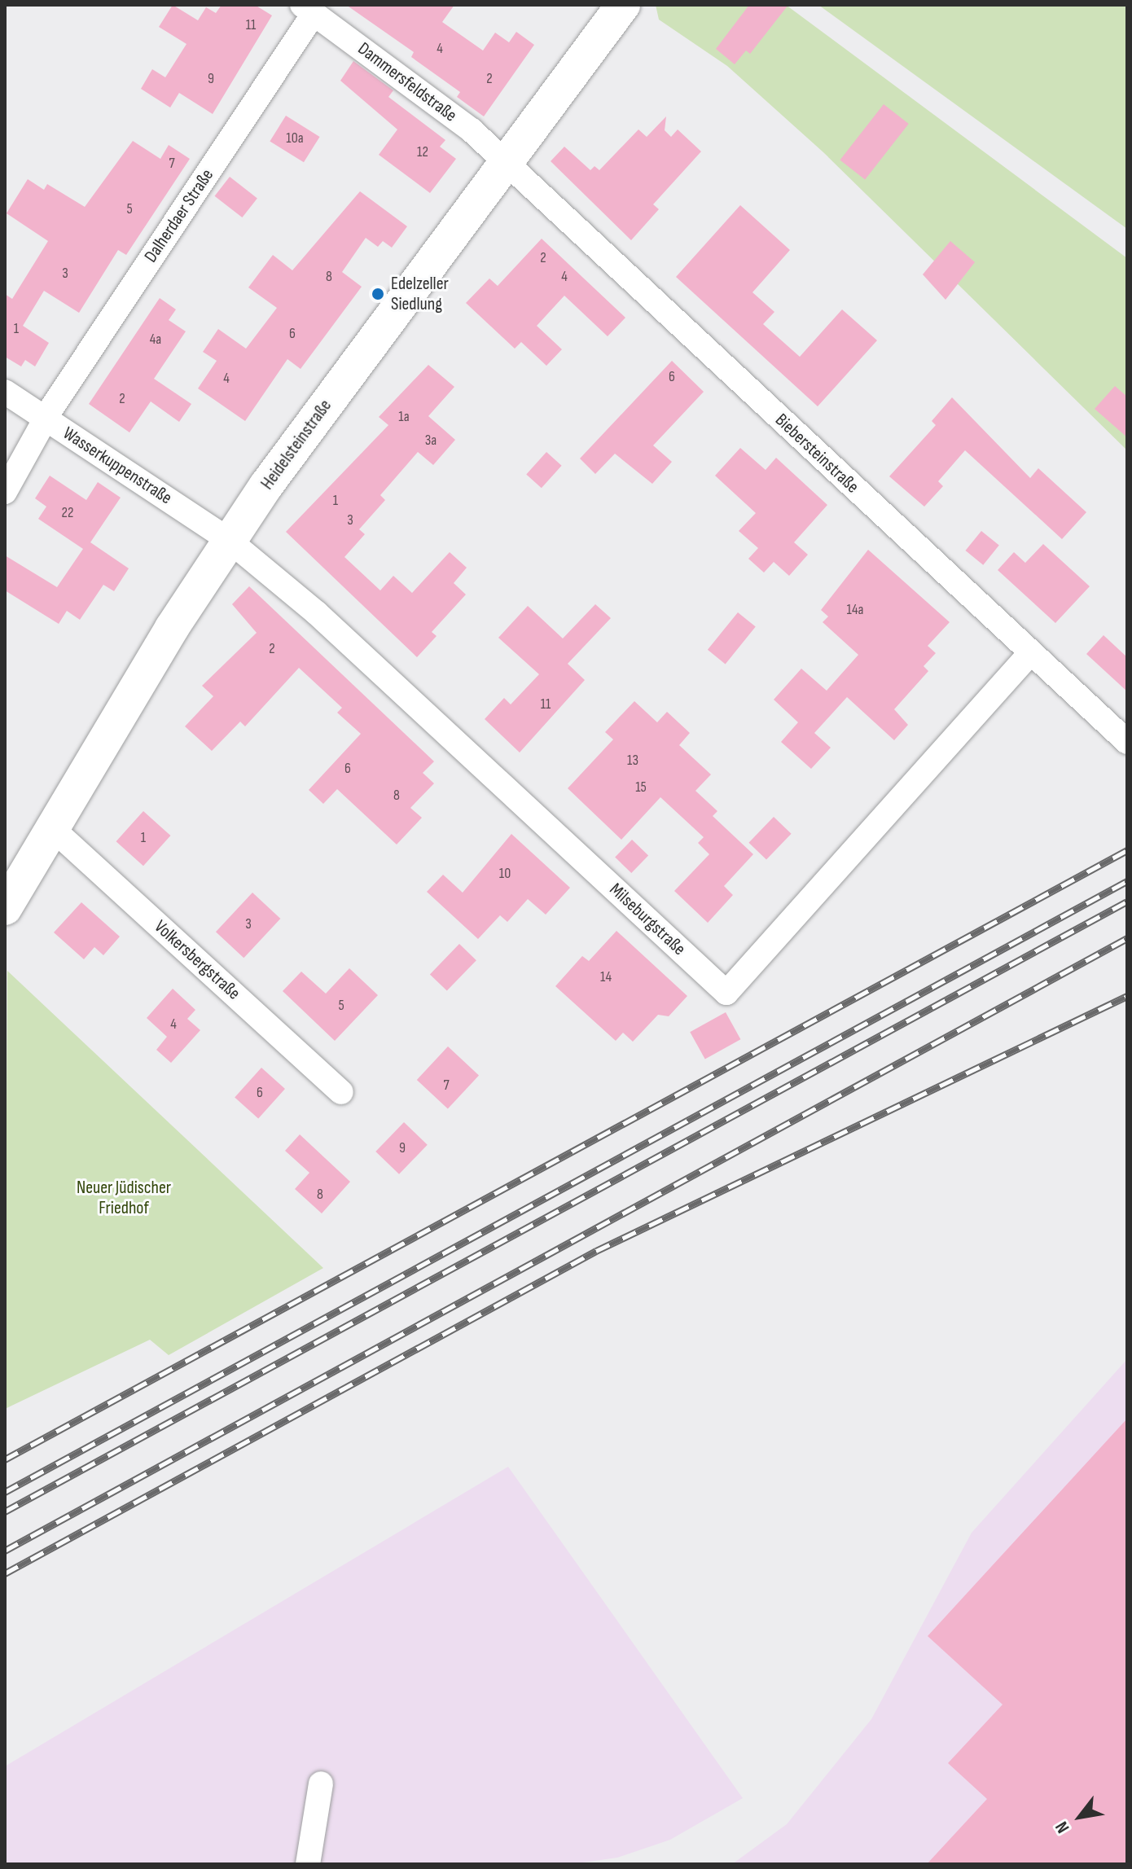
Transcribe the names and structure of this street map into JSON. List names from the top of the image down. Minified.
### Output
{"streets":{"main road":["Heidelsteinstraße"],"street":["Dammersfeldstraße","Dalherdaer Straße","Biebersteinstraße","Wasserkuppenstraße","Milseburgstraße","Volkersbergstraße"]},"crossings":[["Dammersfeldstraße","Dalherdaer Straße"],["Dammersfeldstraße","Heidelsteinstraße"],["Dammersfeldstraße","Biebersteinstraße"],["Dalherdaer Straße","Wasserkuppenstraße"],["Heidelsteinstraße","Biebersteinstraße"],["Heidelsteinstraße","Wasserkuppenstraße"],["Heidelsteinstraße","Milseburgstraße"],["Heidelsteinstraße","Volkersbergstraße"],["Biebersteinstraße","Milseburgstraße"],["Wasserkuppenstraße","Milseburgstraße"]],"parks":["Neuer Jüdischer Friedhof"],"places":["Edelzeller Siedlung"],"house_numbers":["11","4","9","2","10a","12","7","5","2","3","8","4","1","6","4a","6","4","2","1a","3a","1","22","3","14a","2","11","13","6","15","8","1","10","3","14","5","4","7","6","9","8"],"north":"bottom left"}
